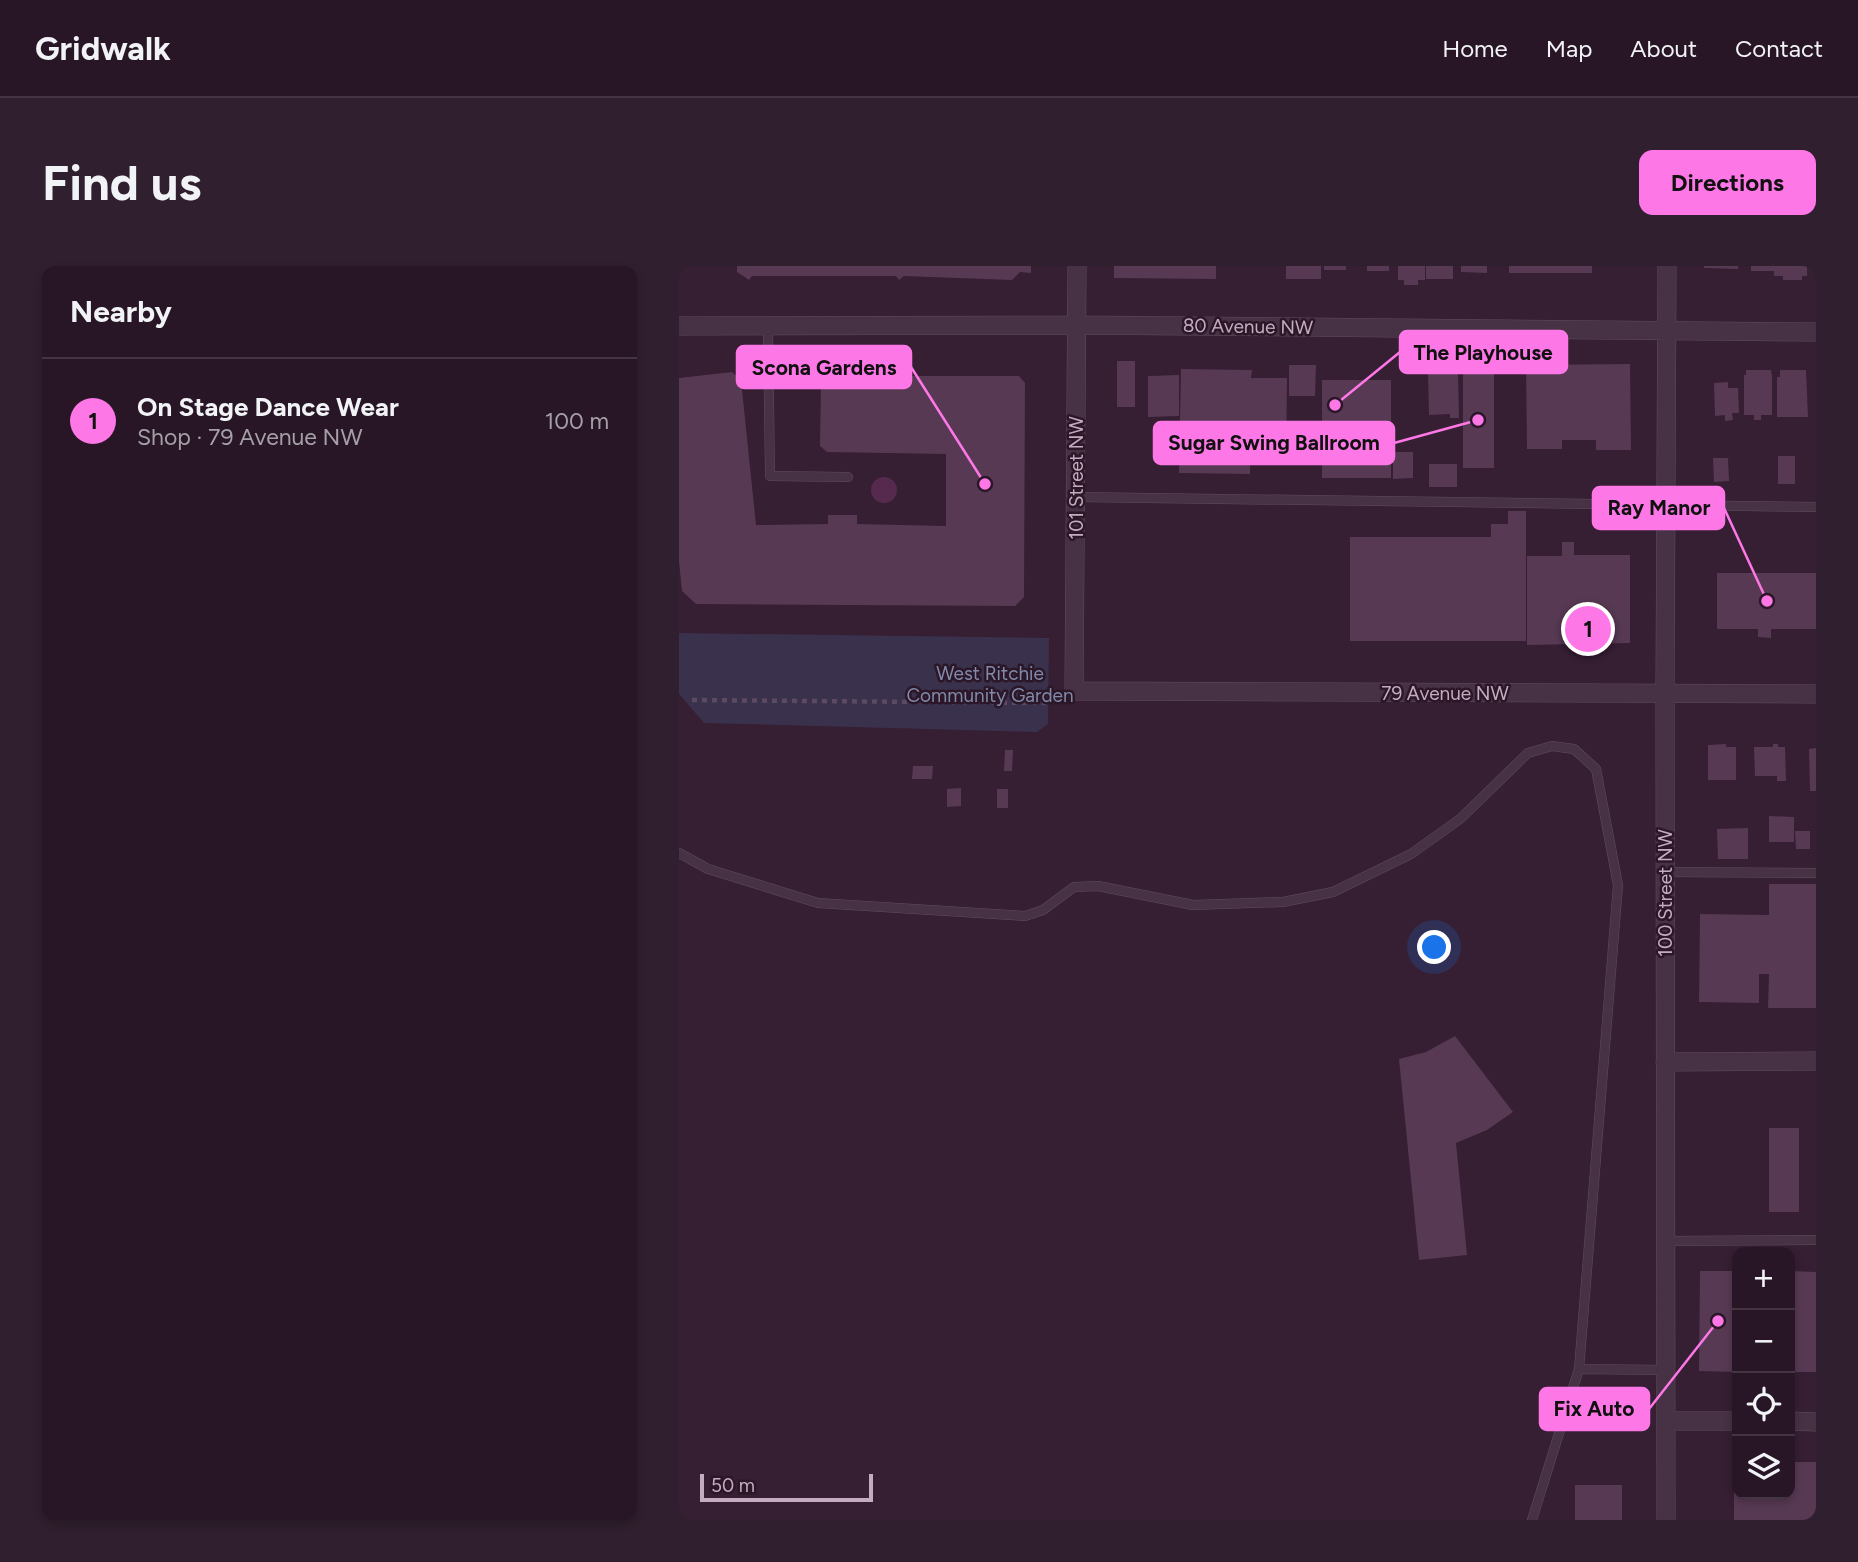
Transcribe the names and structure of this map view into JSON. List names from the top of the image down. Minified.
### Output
{"streets":{"street":["80 Avenue NW","101 Street NW","79 Avenue NW","100 Street NW"]},"crossings":[["80 Avenue NW","101 Street NW"],["80 Avenue NW","100 Street NW"],["101 Street NW","79 Avenue NW"],["79 Avenue NW","100 Street NW"]],"parks":["West Ritchie Community Garden"],"places":["The Playhouse","Sugar Swing Ballroom","Scona Gardens","Ray Manor","Fix Auto"],"scale_bar":"50 m","page":{"header":"Gridwalk","nav":["Home","Map","About","Contact"],"buttons":"Directions","title":"Find us","heading":"Nearby","list":[{"mark":"1","name":"On Stage Dance Wear","note":"Shop · 79 Avenue NW","value":"100 m"}],"pins":"1","map_buttons":["+","−"],"scale":"50 m"}}
